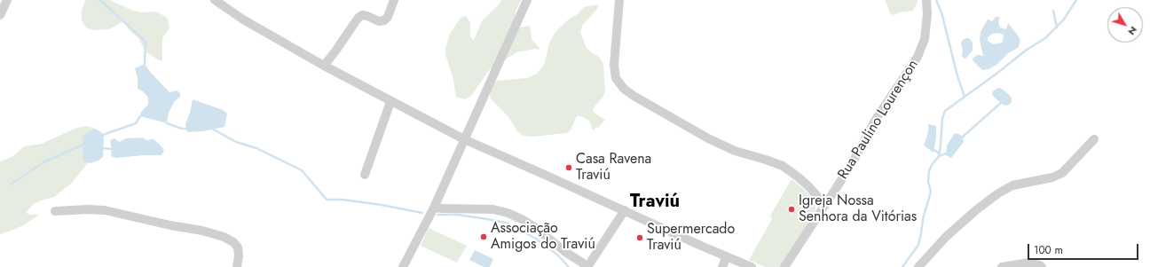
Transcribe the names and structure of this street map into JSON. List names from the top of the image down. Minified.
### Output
{"streets":{"street":["Rua Paulino Lourençon"]},"districts":["Traviú"],"places":["Casa Ravena Traviú","Igreja Nossa Senhora da Vitórias","Associação Amigos do Traviú","Supermercado Traviú"],"scale_bar":"100 m","north":"bottom right"}
